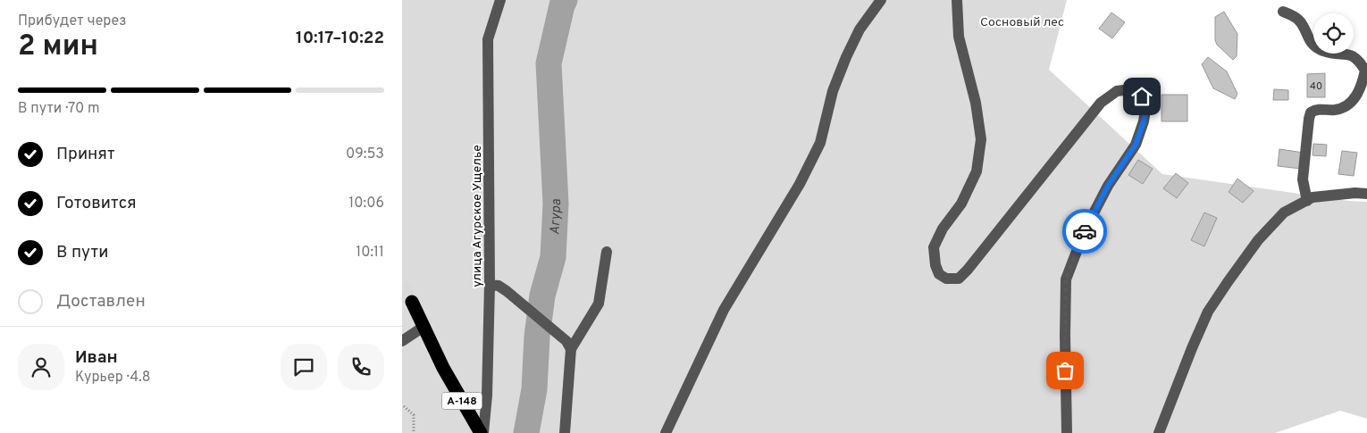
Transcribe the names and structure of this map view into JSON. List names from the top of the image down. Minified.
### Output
{"streets":{"highway":["А-148"],"street":["улица Агурское Ущелье"]},"crossings":[["улица Агурское Ущелье","А-148"]],"water":["Агура"],"parks":["Сосновый лес"],"house_numbers":["40"],"page":{"heading":["2 мин","Прибудет через","10:17–10:22"],"panel":["Иван","Курьер · 4.8"],"bar":"В пути · 70 m","list":[["Принят","09:53"],["Готовится","10:06"],["В пути","10:11"],"Доставлен"]}}
